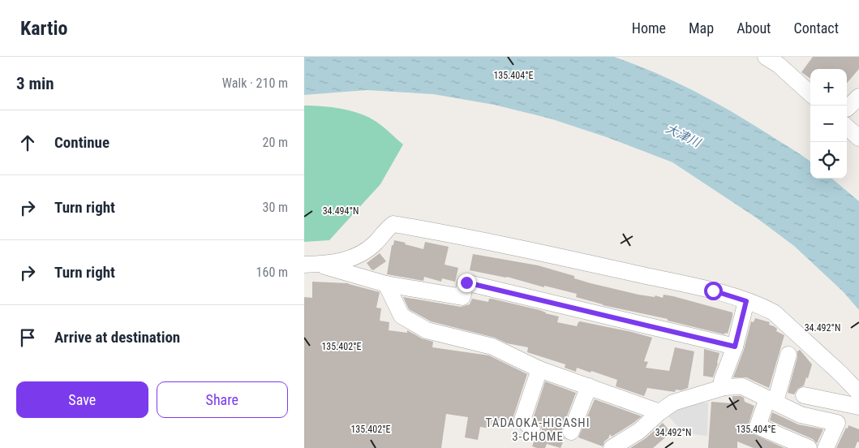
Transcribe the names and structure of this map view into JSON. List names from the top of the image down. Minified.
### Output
{"districts":["TADAOKA-HIGASHI 3-CHOME"],"water":["大津川"],"page":{"header":"Kartio","nav":["Home","Map","About","Contact"],"heading":["3 min","Walk · 210 m"],"map_buttons":["+","−"],"list":[["Continue","20 m"],["Turn right","30 m"],["Turn right","160 m"],"Arrive at destination"],"buttons":["Save","Share"]},"coordinates":["135.404°E","34.494°N","34.492°N","135.402°E"]}
